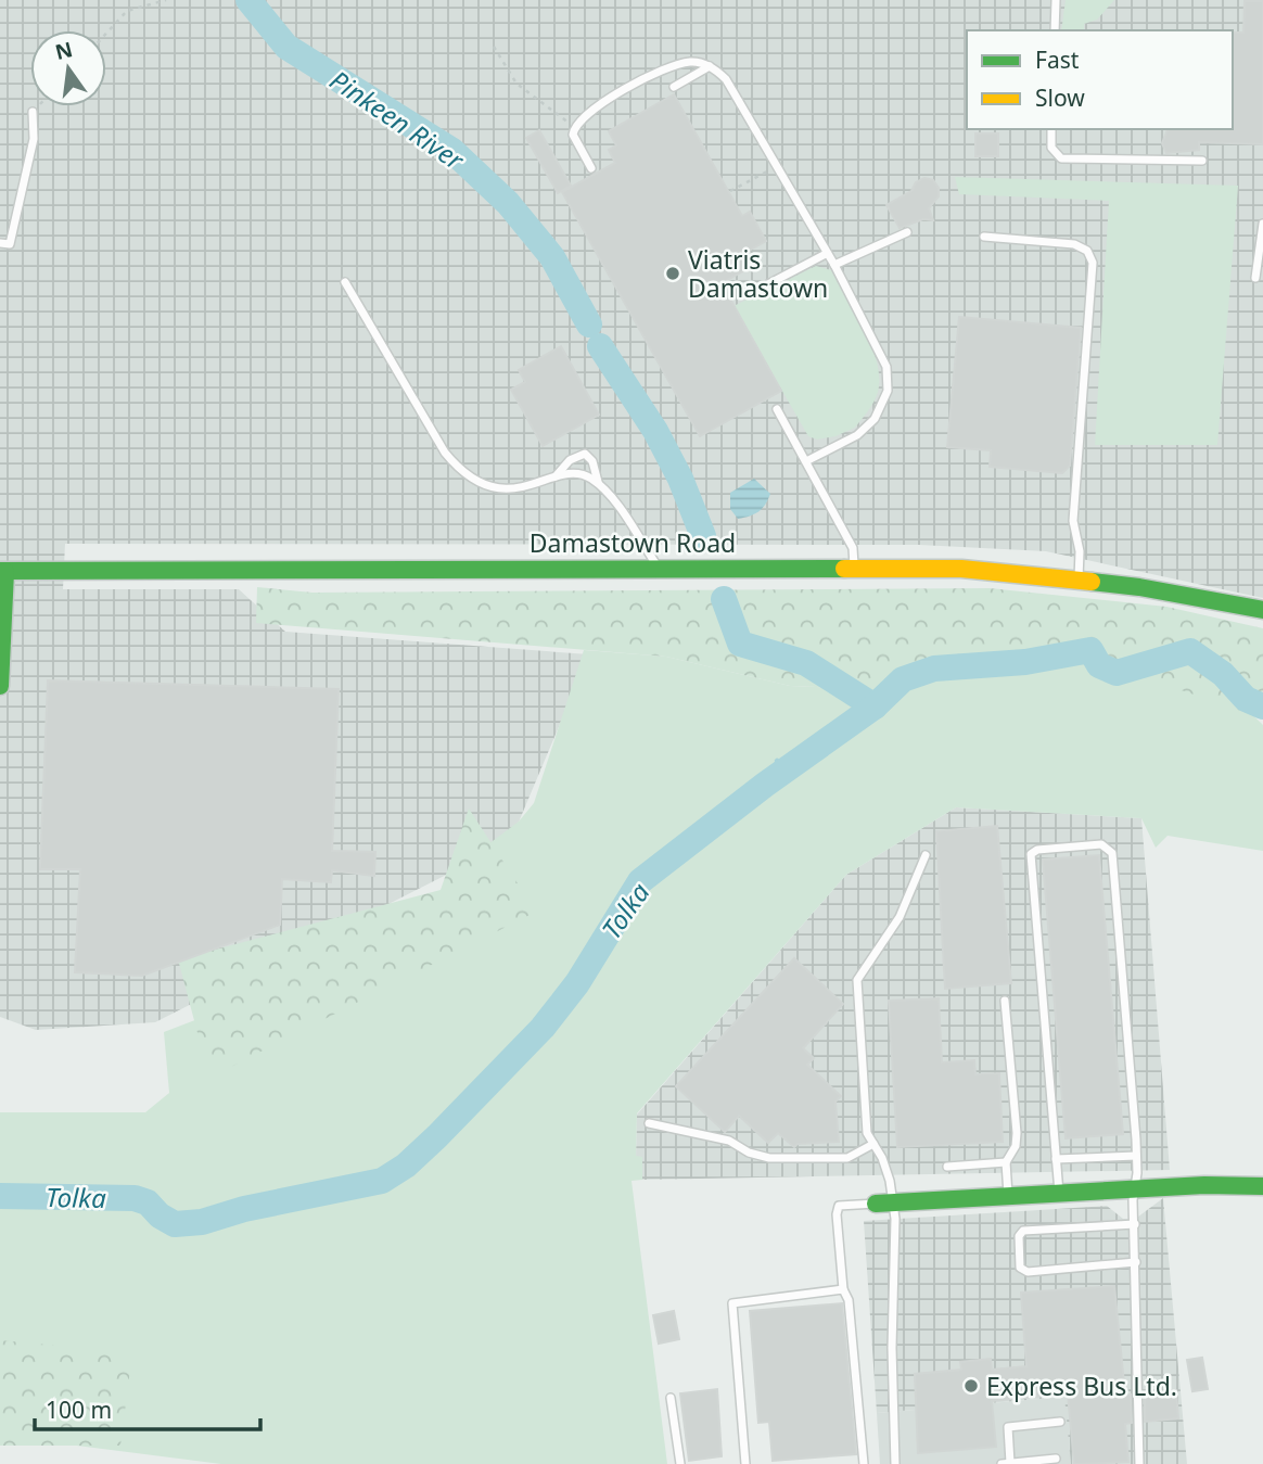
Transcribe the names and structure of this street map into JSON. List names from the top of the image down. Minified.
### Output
{"streets":{"street":["Damastown Road"]},"water":["Pinkeen River","Tolka"],"places":["Viatris Damastown","Express Bus Ltd."],"legend":["Fast","Slow"],"scale_bar":"100 m","north":"top"}
